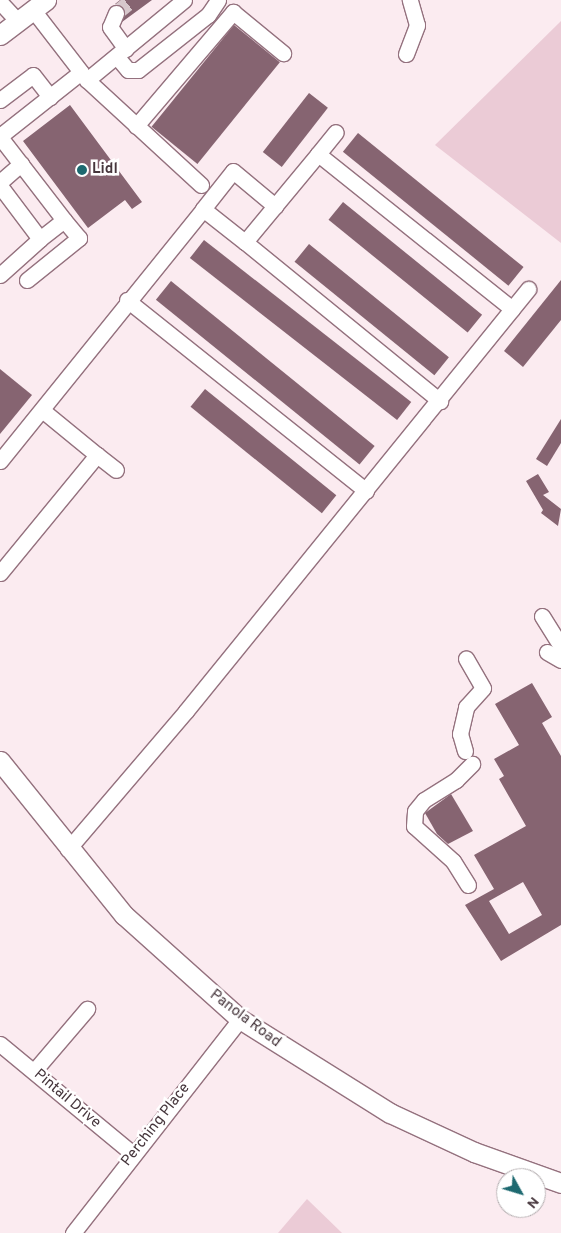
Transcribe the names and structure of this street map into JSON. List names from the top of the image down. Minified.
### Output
{"streets":{"main road":["Panola Road"],"street":["Pintail Drive","Perching Place"]},"crossings":[["Panola Road","Perching Place"],["Pintail Drive","Perching Place"]],"places":["Lidl"],"north":"bottom right"}
